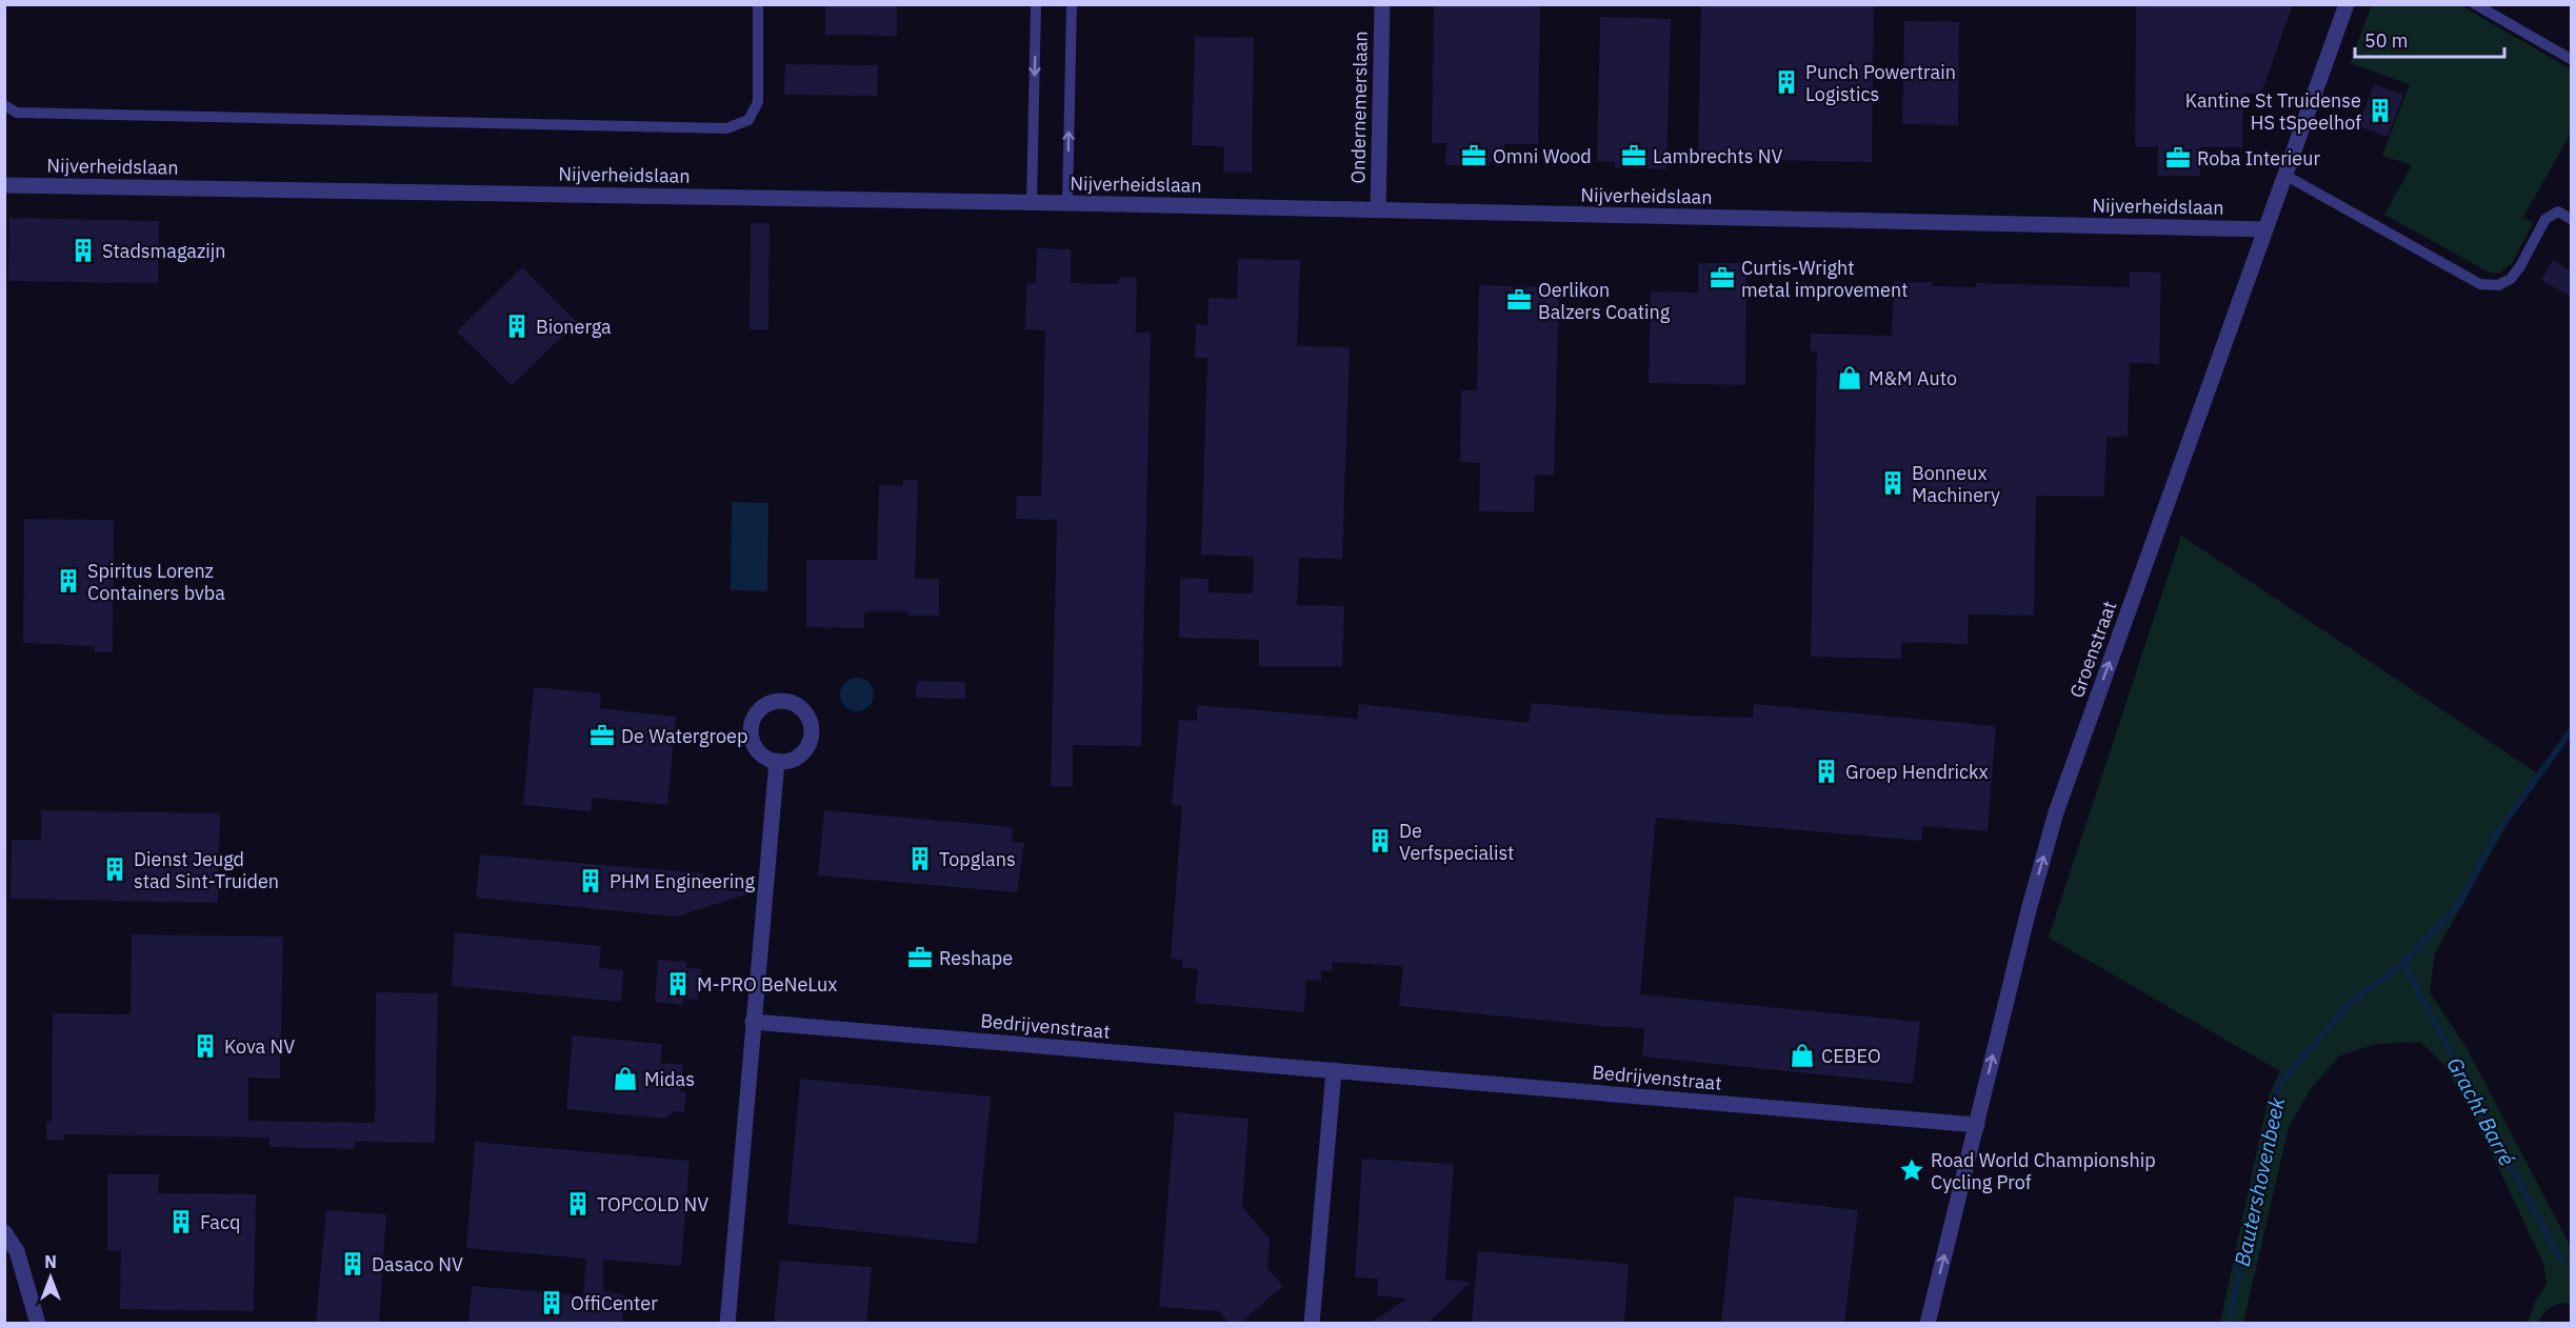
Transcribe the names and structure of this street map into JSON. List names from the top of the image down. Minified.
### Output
{"streets":{"street":["Ondernemerslaan","Nijverheidslaan","Groenstraat","Bedrijvenstraat"]},"crossings":[["Ondernemerslaan","Nijverheidslaan"],["Nijverheidslaan","Groenstraat"],["Groenstraat","Bedrijvenstraat"]],"one_way":["Groenstraat"],"water":["Gracht Barré","Bautershovenbeek"],"places":{"building":["Punch Powertrain Logistics","Kantine St Truidense HS tSpeelhof","Stadsmagazijn","Bionerga","Bonneux Machinery","Spiritus Lorenz Containers bvba","Groep Hendrickx","De Verfspecialist","Topglans","Dienst Jeugd stad Sint-Truiden","PHM Engineering","M-PRO BeNeLux","Kova NV","TOPCOLD NV","Facq","Dasaco NV","OffiCenter"],"office":["Omni Wood","Lambrechts NV","Roba Interieur","Curtis-Wright metal improvement","Oerlikon Balzers Coating","De Watergroep","Reshape"],"shop":["M&M Auto","CEBEO","Midas"],"place":["Road World Championship Cycling Prof"]},"scale_bar":"50 m","north":"top"}
